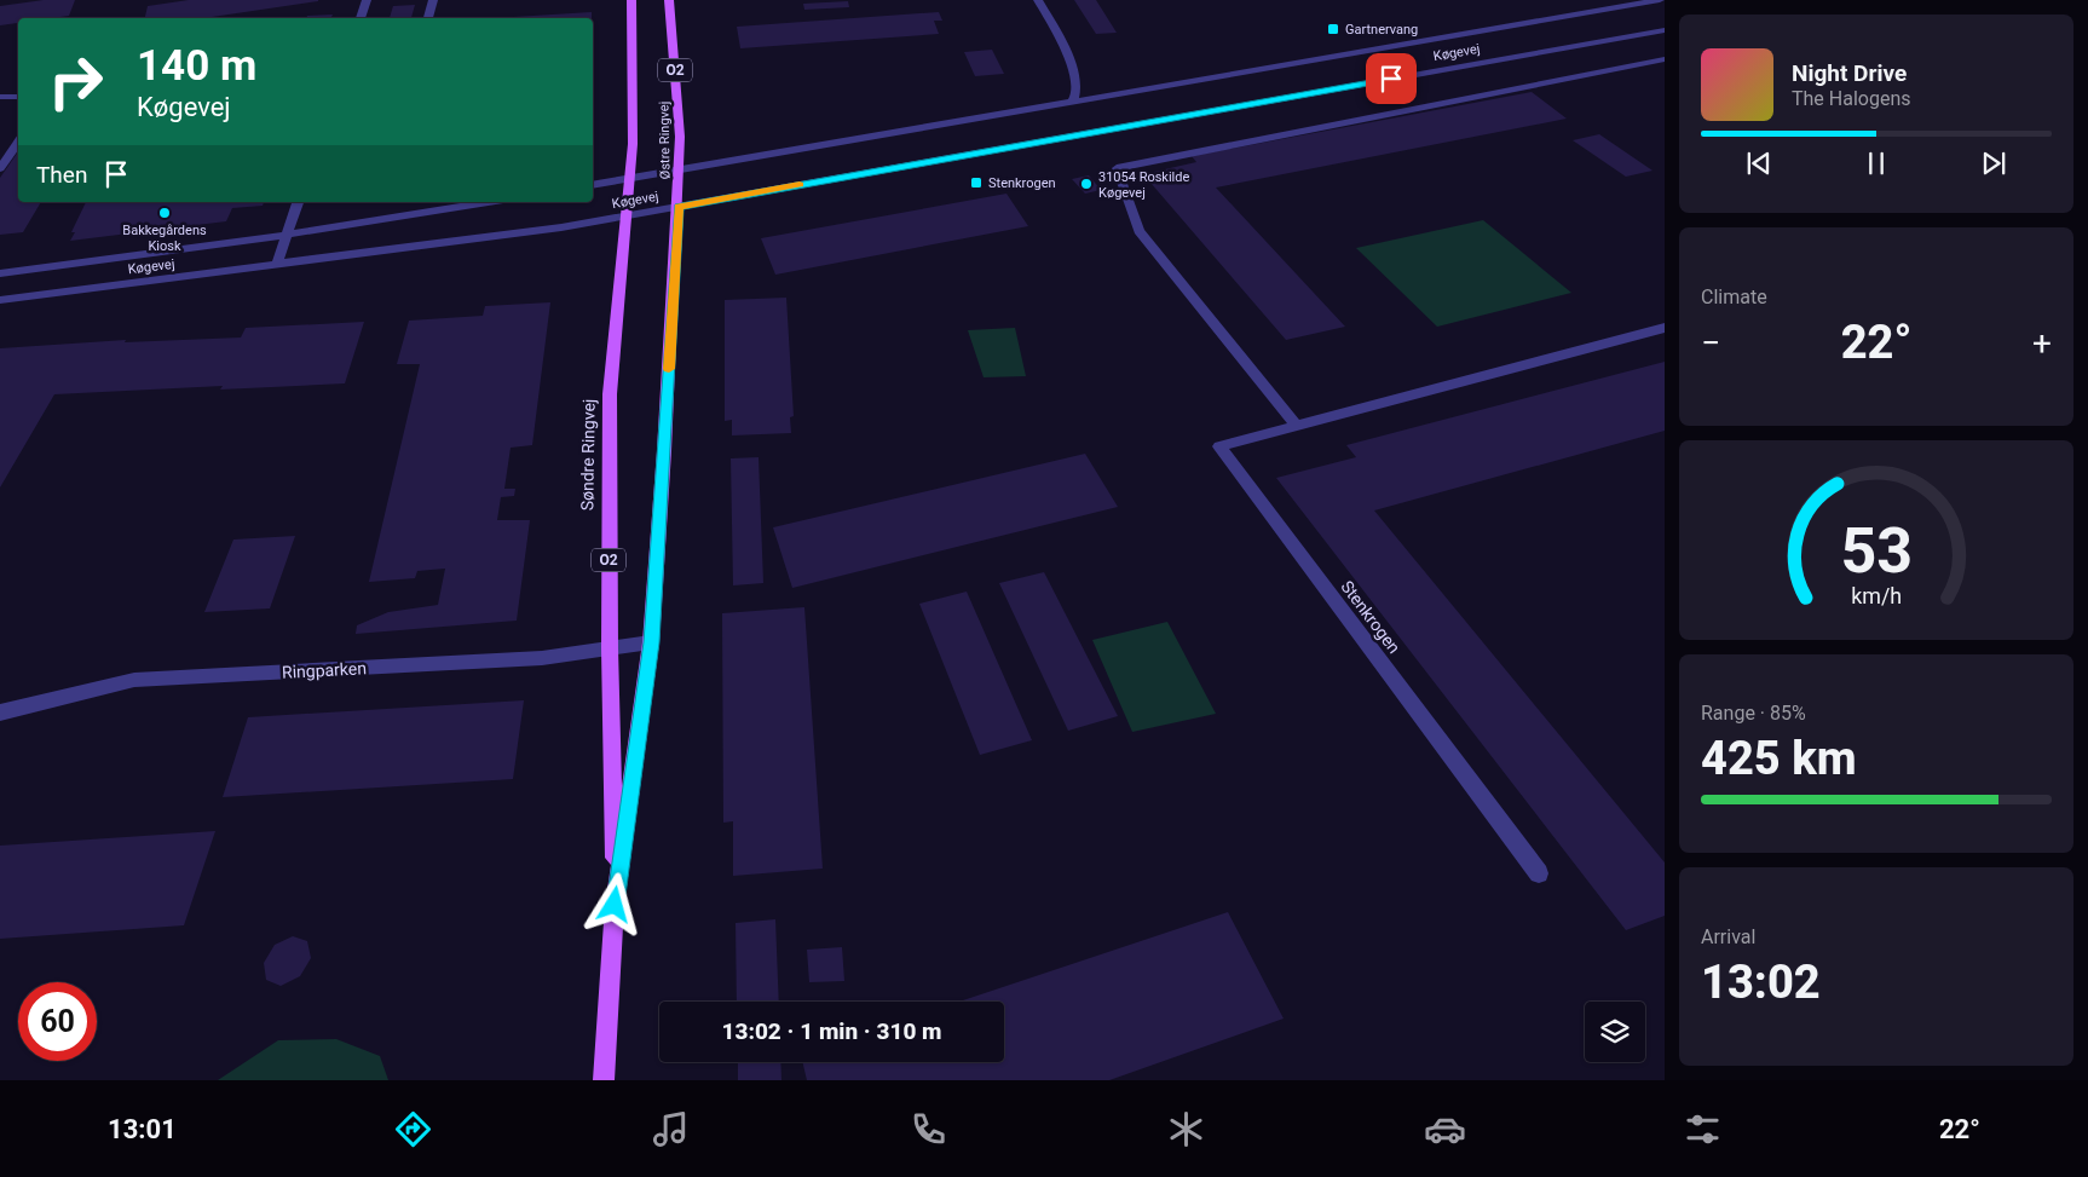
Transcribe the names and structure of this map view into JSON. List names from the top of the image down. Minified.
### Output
{"streets":{"main road":["O2","Østre Ringvej","Søndre Ringvej"],"street":["Køgevej","Stenkrogen","Ringparken"]},"crossings":[["Køgevej","Østre Ringvej"],["Køgevej","Søndre Ringvej"],["Østre Ringvej","Søndre Ringvej"],["Søndre Ringvej","Ringparken"]],"places":{"transit":["Gartnervang","Stenkrogen"],"other":["31054 Roskilde Køgevej","Bakkegårdens Kiosk"]},"page":{"turn":["140 m","Køgevej"],"song":["Night Drive","The Halogens"],"then":"Then","tile":["Climate",["Range · 85%","425 km"],["Arrival","13:02"]],"heat":["−","22°","+"],"limit":"60","trip":"13:02 · 1 min · 310 m","tabs":["13:01","22°"],"gauge":["53","km/h"]}}
